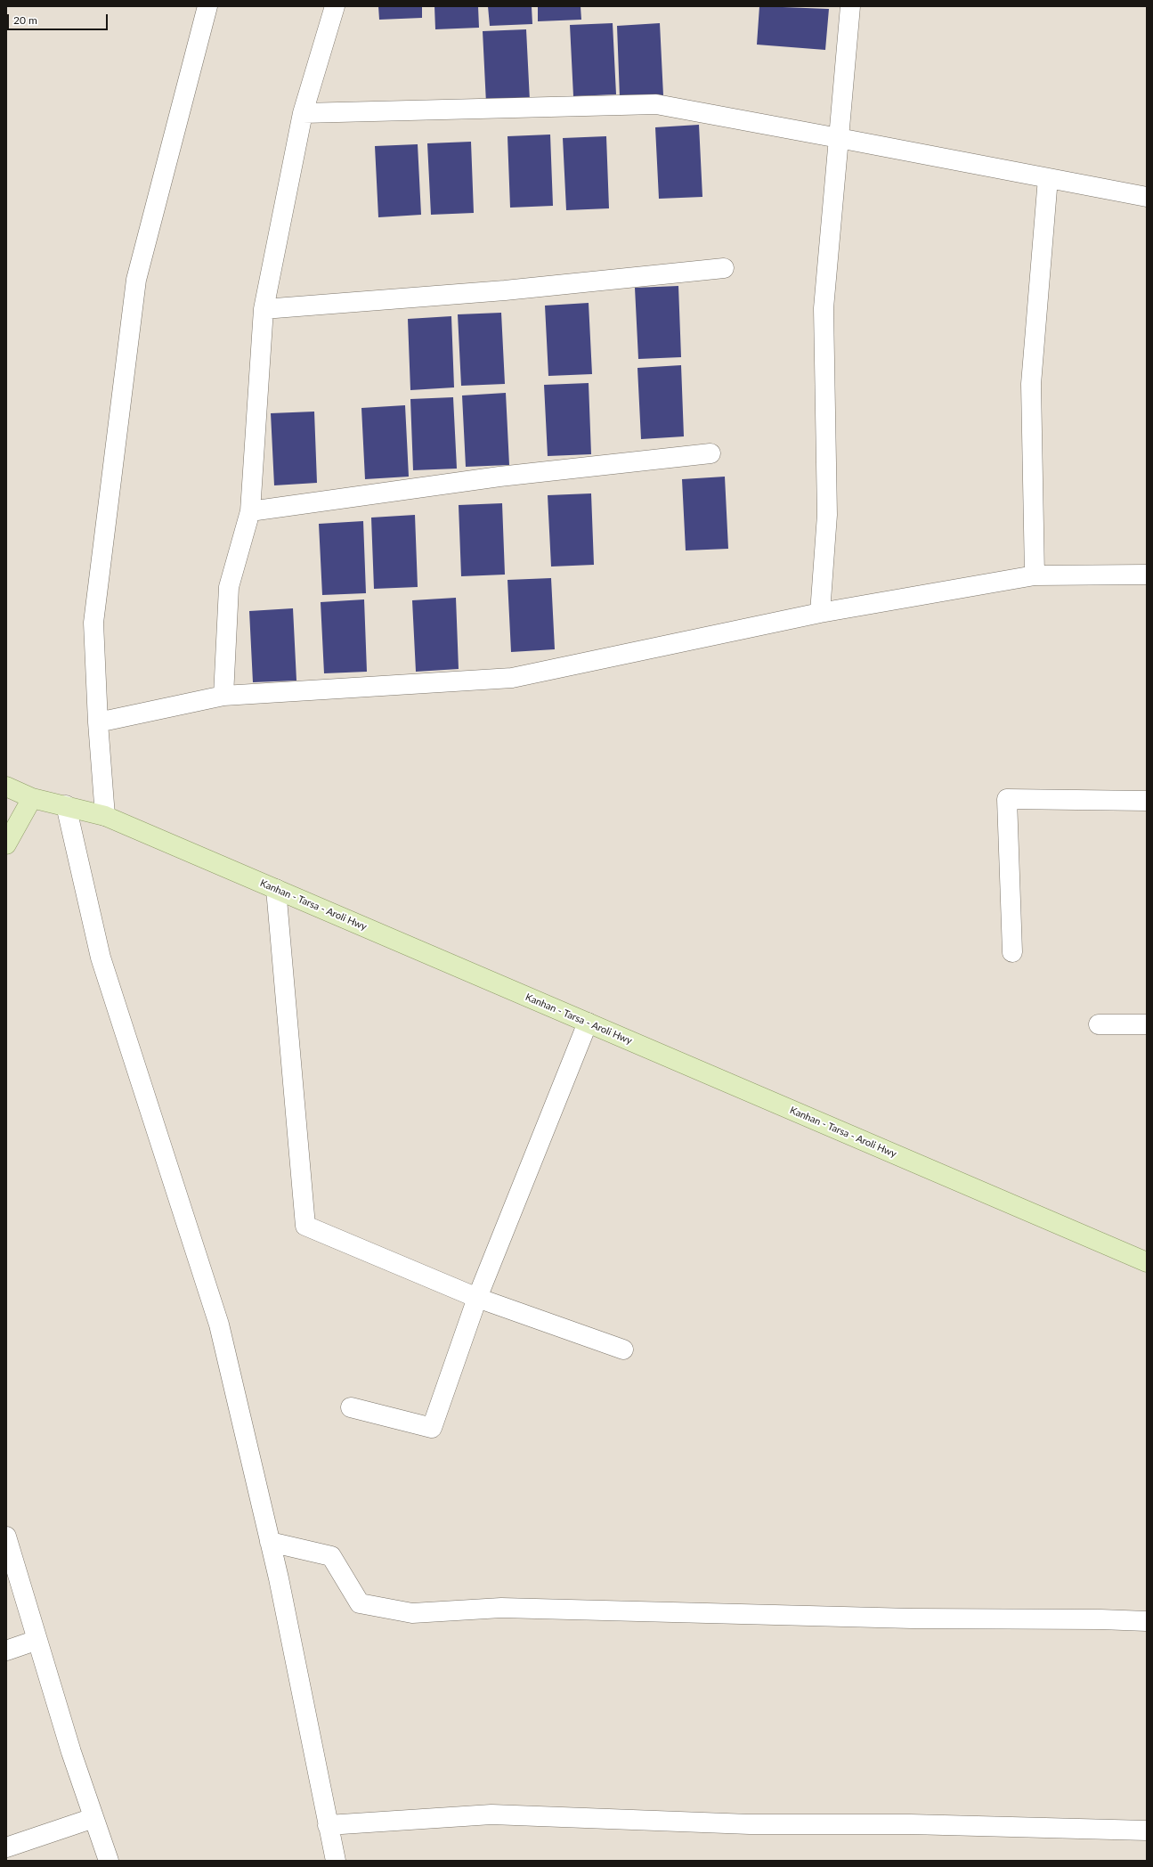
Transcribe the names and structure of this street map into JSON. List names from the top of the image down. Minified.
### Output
{"streets":{"main road":["Kanhan - Tarsa - Aroli Hwy"]},"scale_bar":"20 m"}
